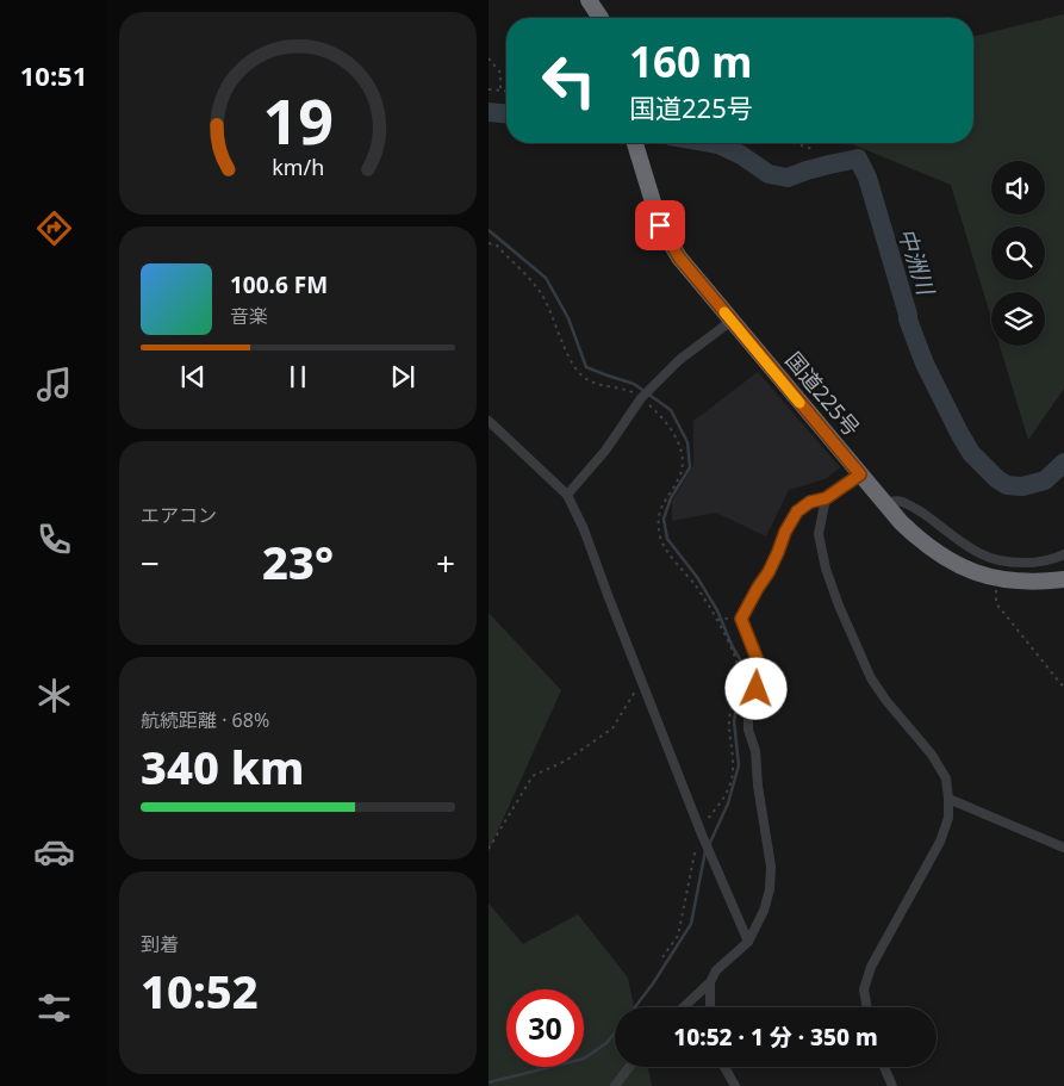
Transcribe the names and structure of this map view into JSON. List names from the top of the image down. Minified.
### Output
{"streets":{"highway":["国道225号"]},"water":["中洲川"],"page":{"tabs":"10:51","turn":["160 m","国道225号"],"song":["100.6 FM","音楽"],"tile":["エアコン",["航続距離 · 68%","340 km"],["到着","10:52"]],"heat":["−","23°","+"],"limit":"30","trip":"10:52 · 1 分 · 350 m","gauge":["19","km/h"]}}
